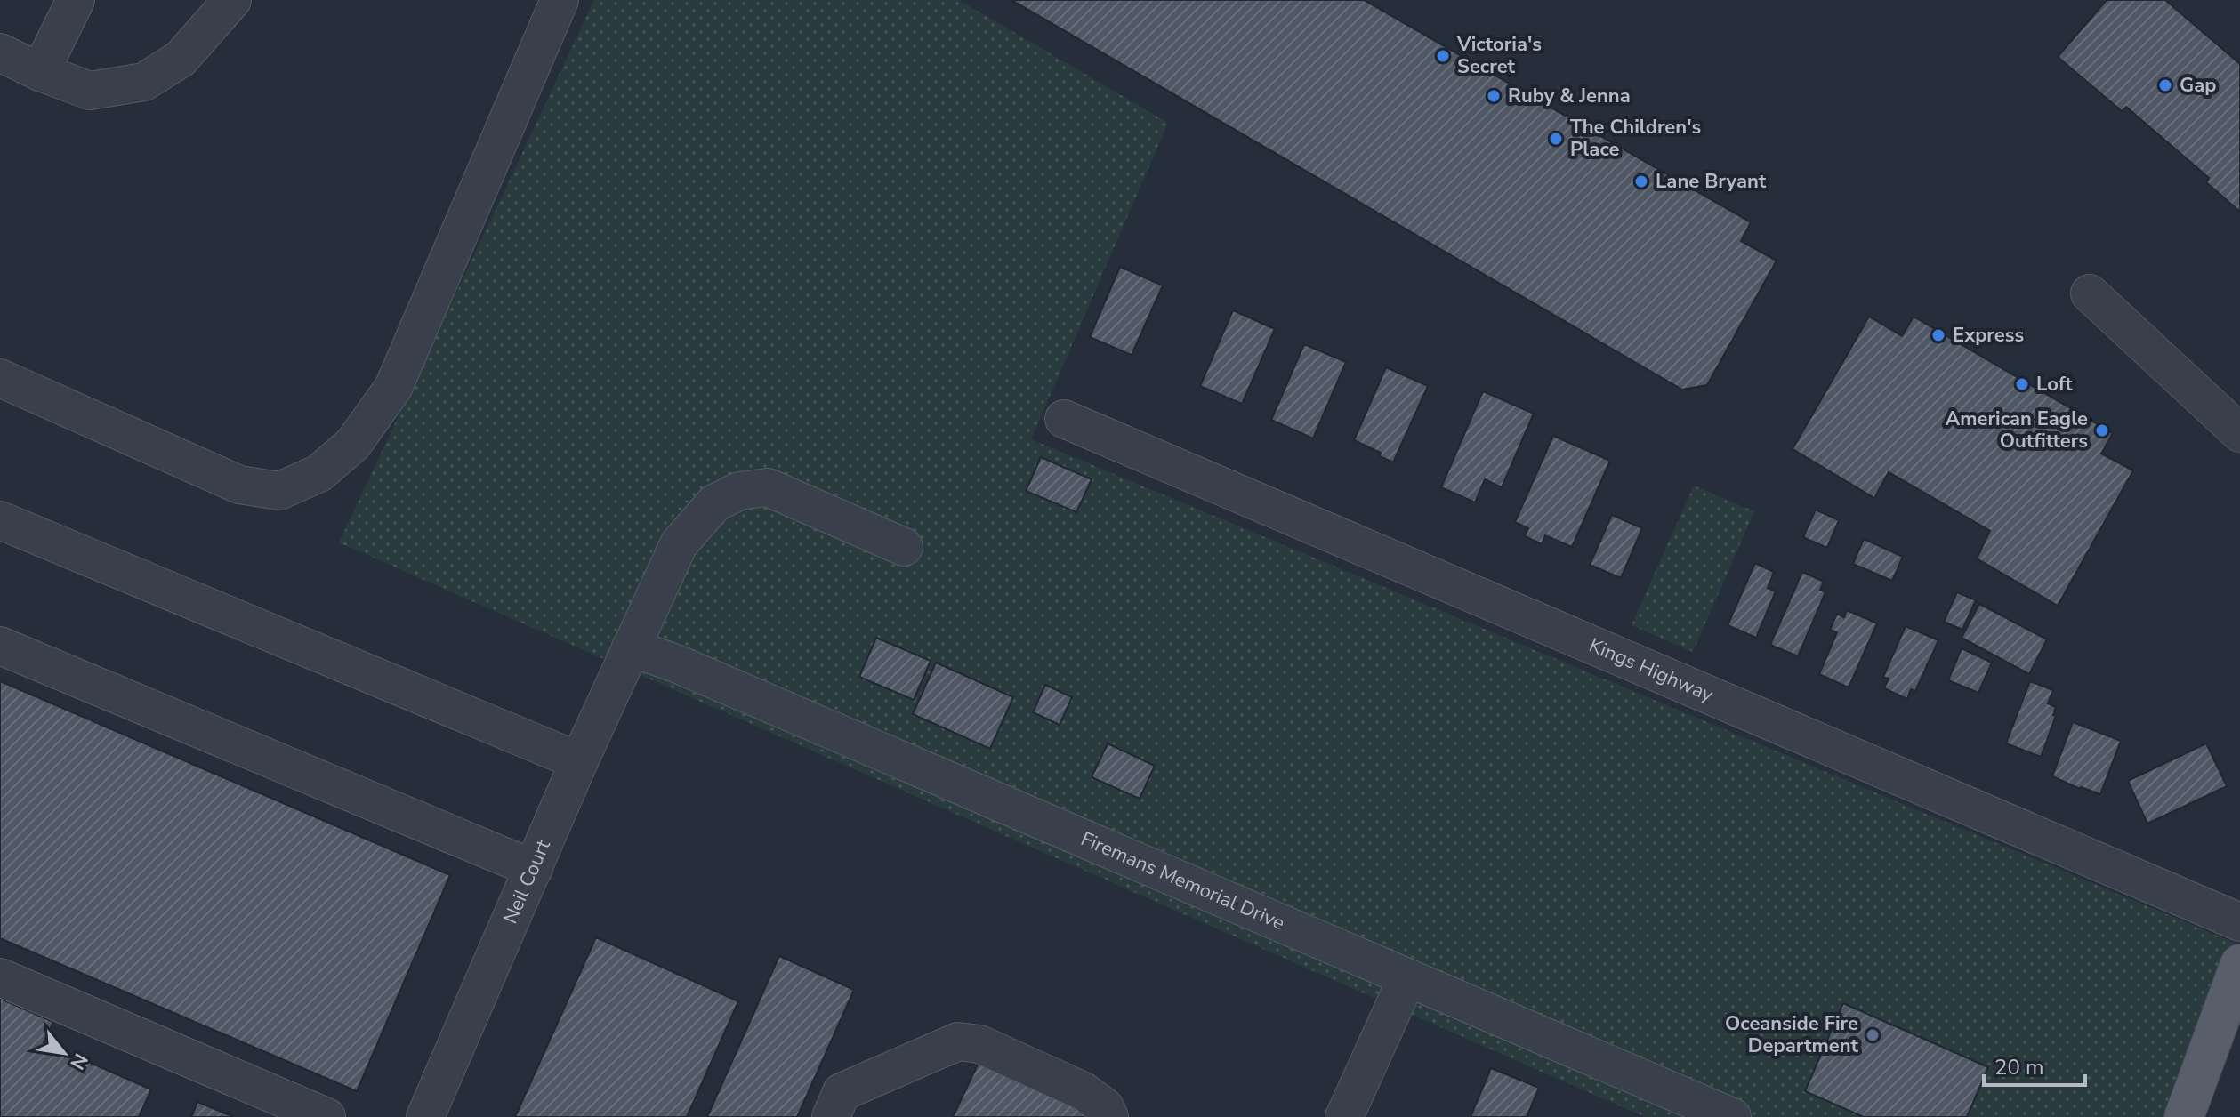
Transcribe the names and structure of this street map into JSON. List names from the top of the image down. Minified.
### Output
{"streets":{"street":["Kings Highway","Firemans Memorial Drive","Neil Court"]},"crossings":[["Firemans Memorial Drive","Neil Court"]],"places":["Victoria's Secret","Gap","Ruby & Jenna","The Children's Place","Lane Bryant","Express","Loft","American Eagle Outfitters","Oceanside Fire Department"],"scale_bar":"20 m","north":"bottom right"}
